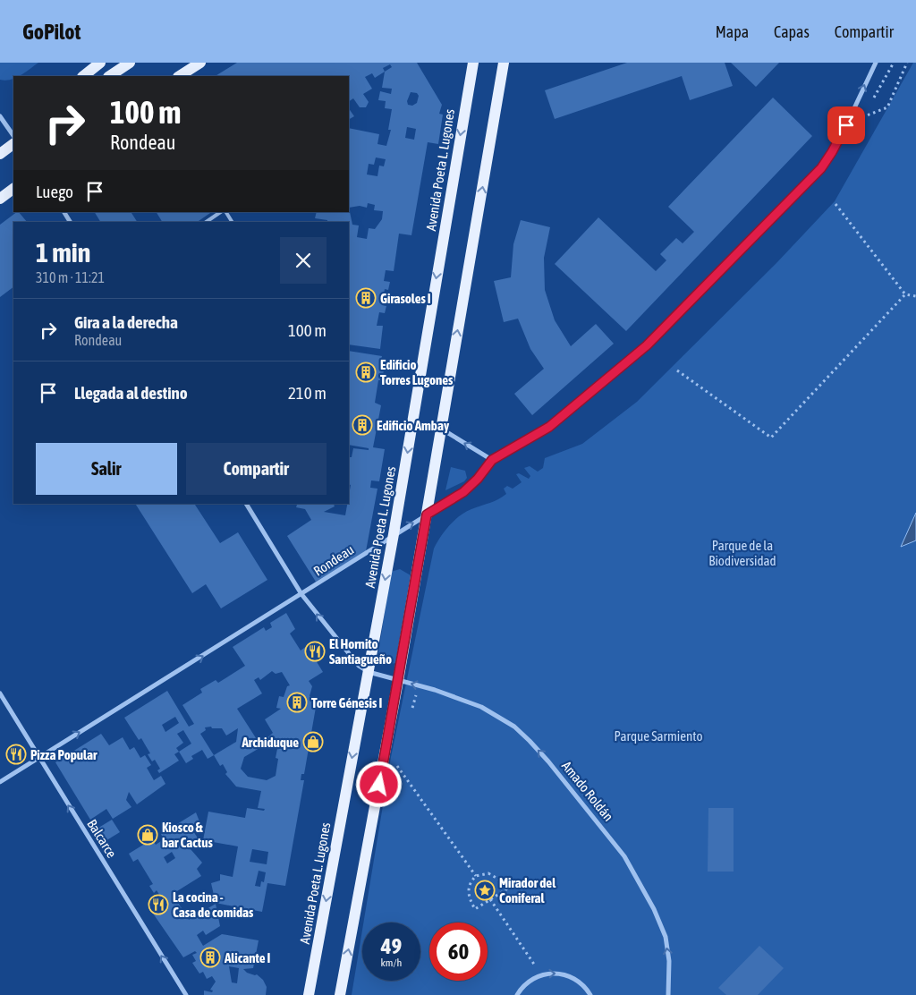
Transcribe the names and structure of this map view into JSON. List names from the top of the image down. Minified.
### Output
{"streets":{"main road":["Avenida Poeta L. Lugones"],"street":["Rondeau","Amado Roldán","Balcarce"]},"crossings":[["Avenida Poeta L. Lugones","Rondeau"],["Avenida Poeta L. Lugones","Amado Roldán"],["Rondeau","Balcarce"]],"one_way":["Amado Roldán","Balcarce"],"parks":["Parque de la Biodiversidad","Parque Sarmiento"],"places":{"building":["Girasoles I","Edificio Torres Lugones","Edificio Ambay","Torre Génesis I","Alicante I"],"restaurant":["El Hornito Santiagueño","Pizza Popular","La cocina - Casa de comidas"],"shop":["Archiduque","Kiosco & bar Cactus"],"place":["Mirador del Coniferal"]},"page":{"header":"GoPilot","nav":["Mapa","Capas","Compartir"],"turn":["100 m","Rondeau"],"then":"Luego","heading":["1 min","310 m · 11:21"],"list":[{"name":"Gira a la derecha","note":"Rondeau","value":"100 m"},{"name":"Llegada al destino","value":"210 m"}],"buttons":["Salir","Compartir"],"speed":"49 km/h","limit":"60"}}
